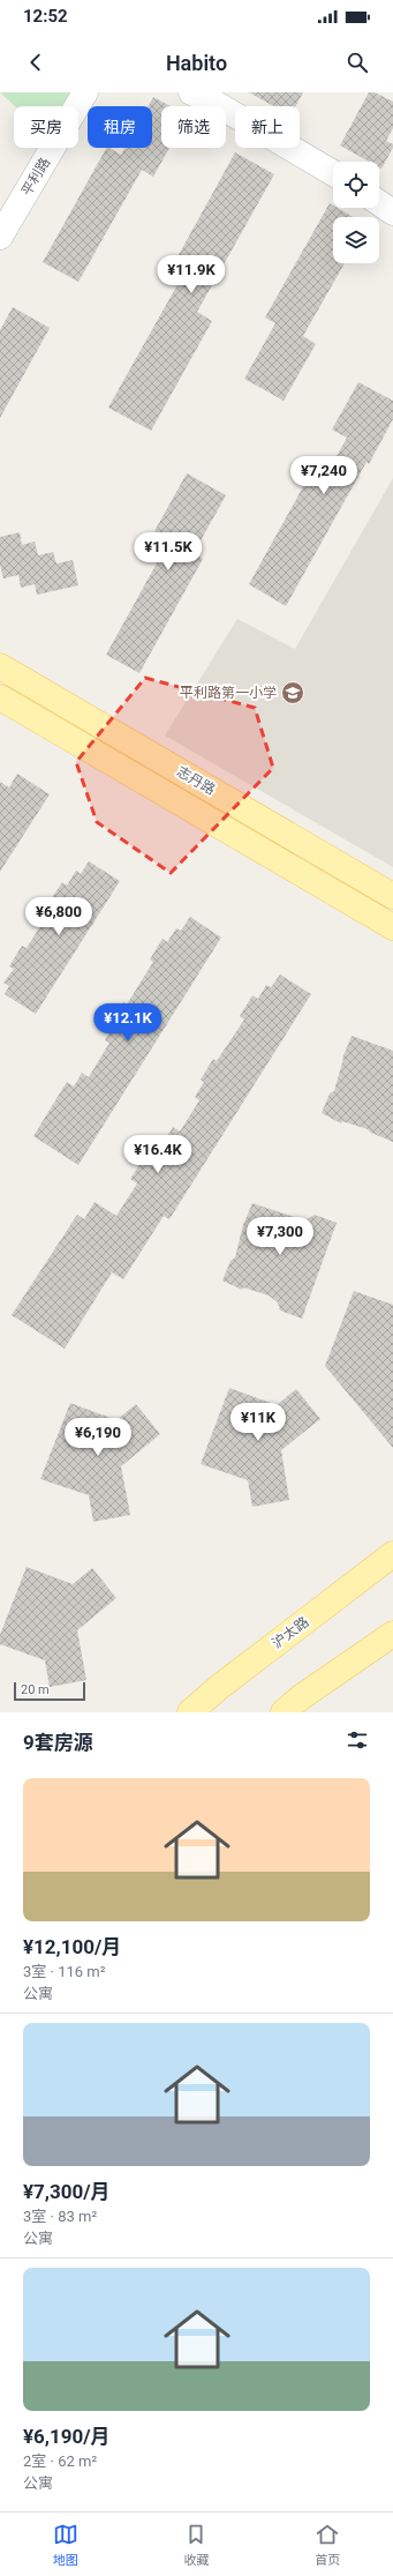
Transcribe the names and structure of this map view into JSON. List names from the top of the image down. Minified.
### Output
{"streets":{"main road":["志丹路","沪太路"],"street":["平利路"]},"places":{"school or university":["平利路第一小学"]},"scale_bar":"20 m","page":{"status":"12:52","header":"Habito","chip":["买房","租房","筛选","新上"],"price":["¥11.9K","¥7,240","¥11.5K","¥6,800","¥12.1K","¥16.4K","¥7,300","¥11K","¥6,190"],"scale":"20 m","heading":"9套房源","list":[{"name":"¥12,100/月","note":"3室 · 116 m² · 公寓"},{"name":"¥7,300/月","note":"3室 · 83 m² · 公寓"},{"name":"¥6,190/月","note":"2室 · 62 m² · 公寓"}],"tabs":["地图","收藏","首页"]}}
